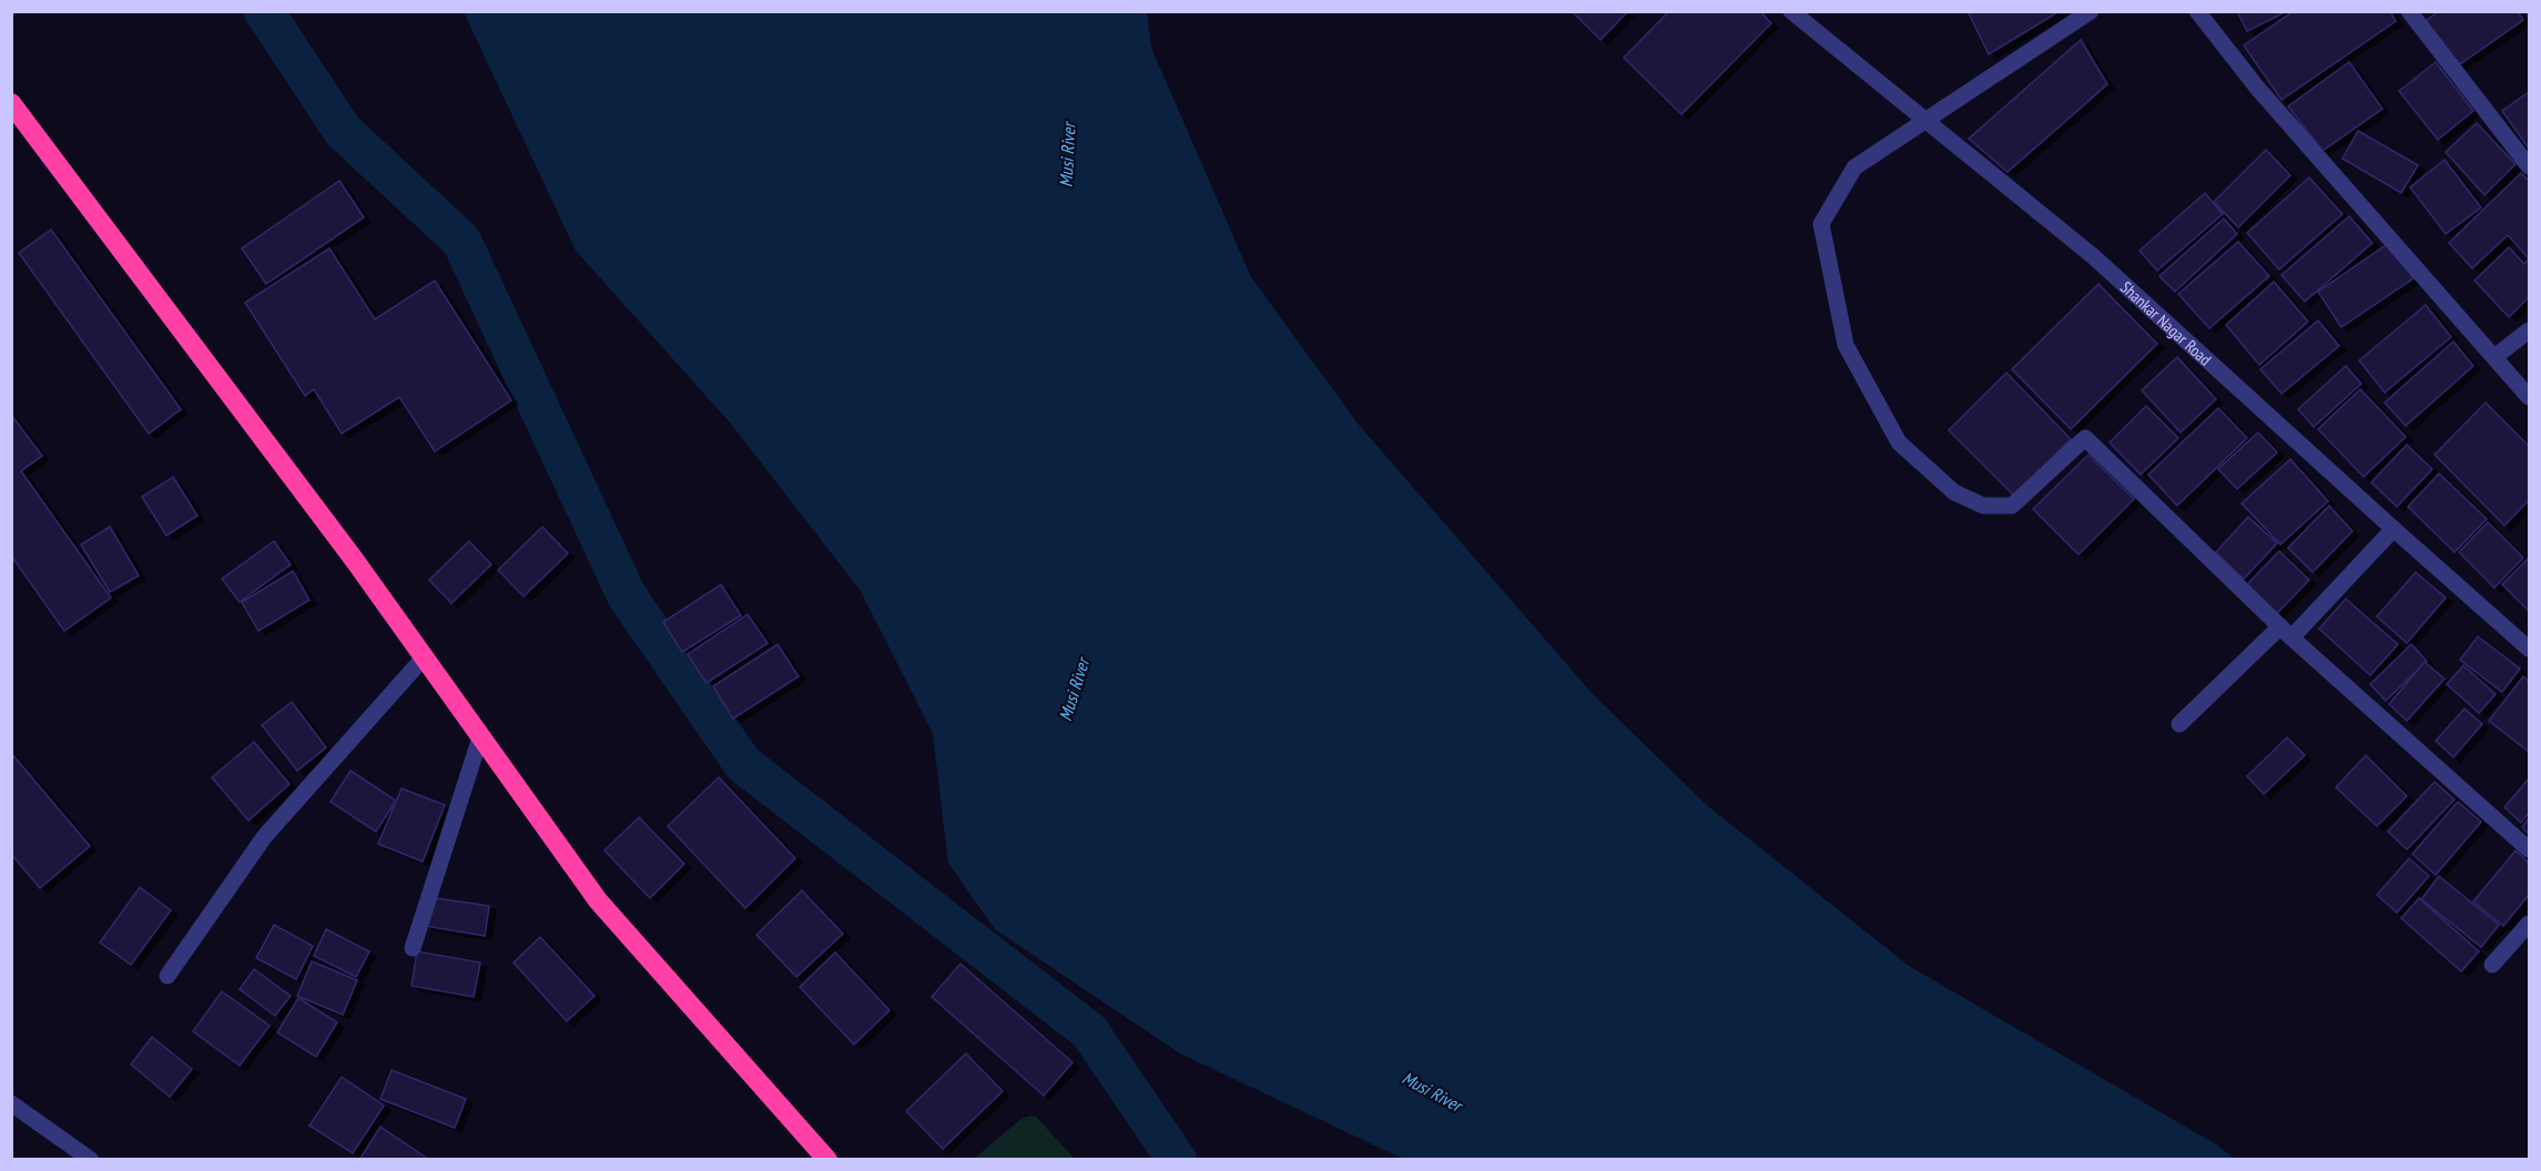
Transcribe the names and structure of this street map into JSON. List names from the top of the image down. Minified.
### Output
{"streets":{"street":["Shankar Nagar Road"]},"water":["Musi River"]}
